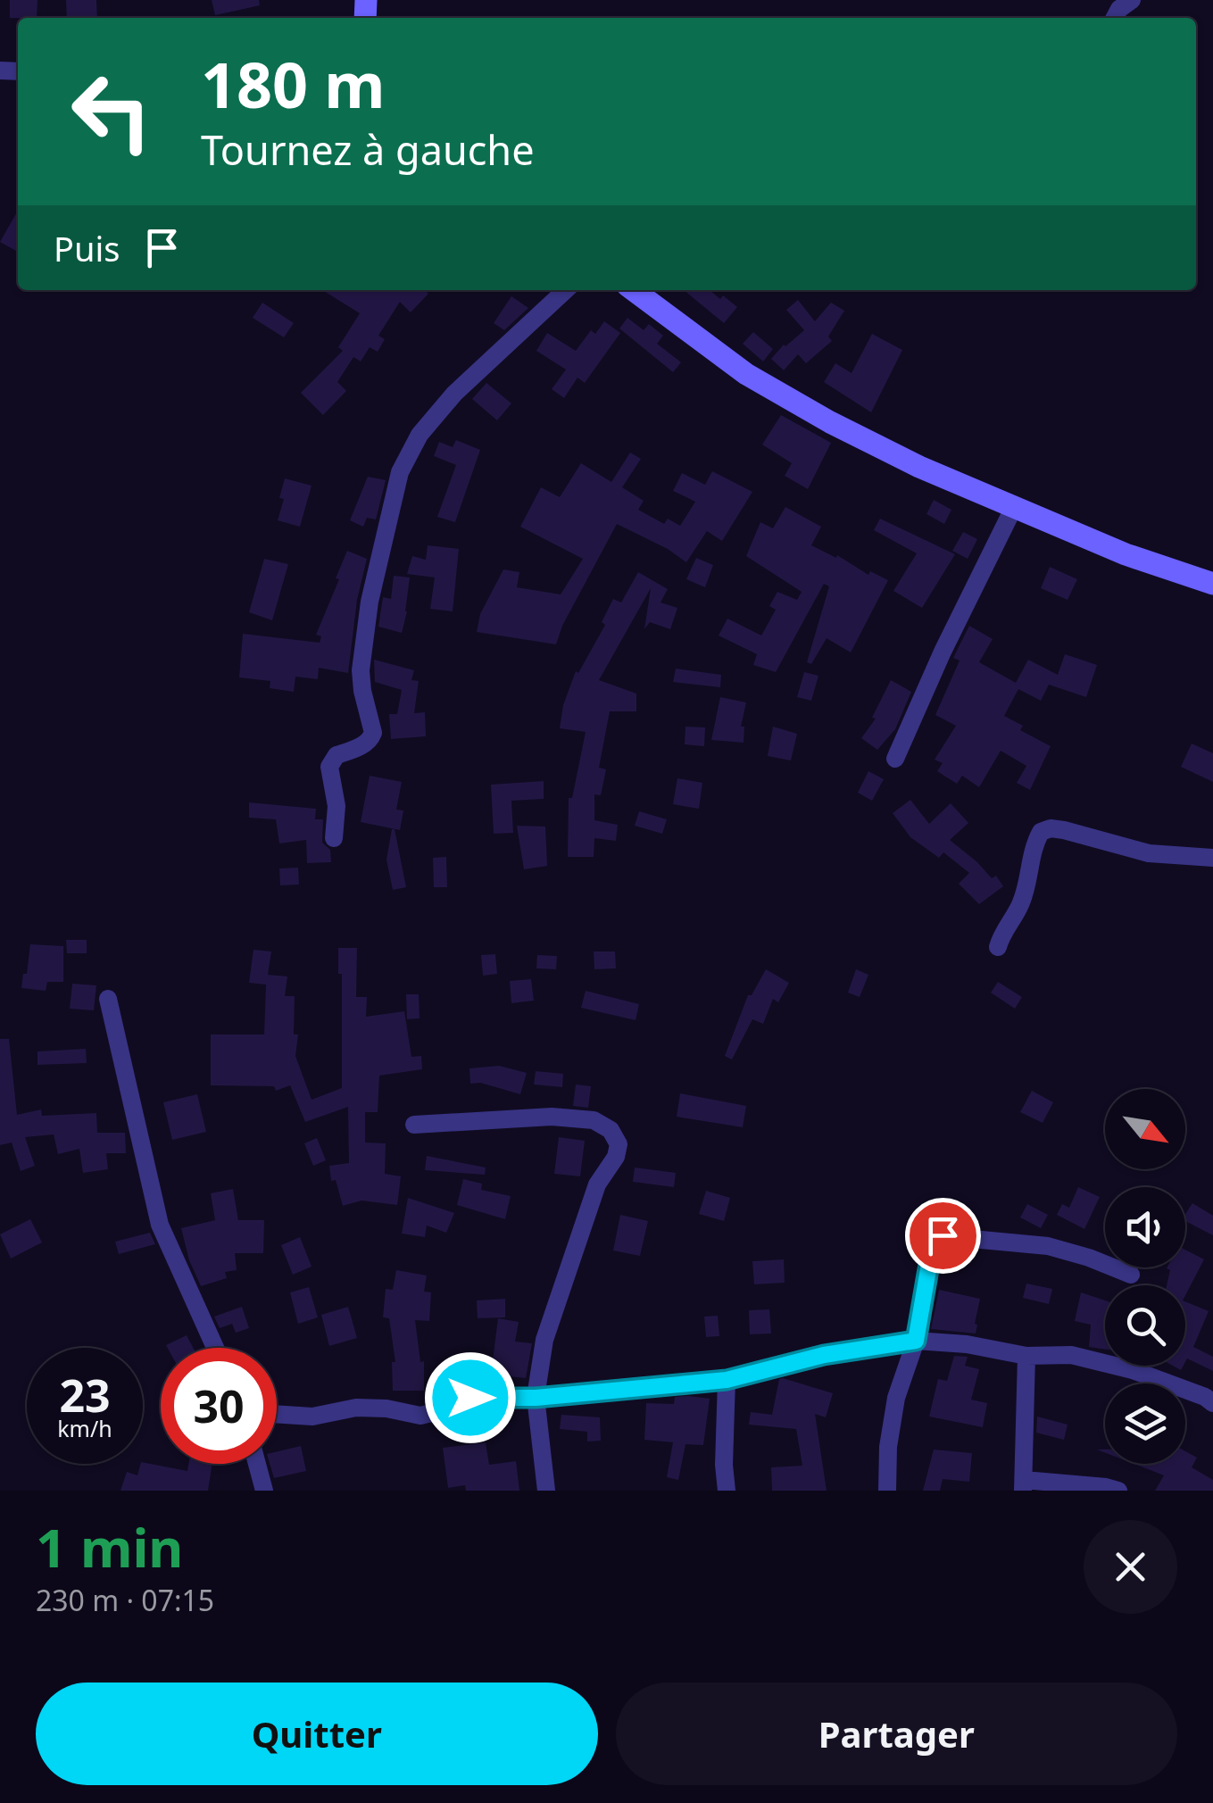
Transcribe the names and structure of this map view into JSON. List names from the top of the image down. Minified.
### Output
{"north":"bottom right","page":{"turn":["180 m","Tournez à gauche"],"then":"Puis","speed":"23 km/h","limit":"30","heading":["1 min","230 m · 07:15"],"buttons":["Quitter","Partager"]}}
